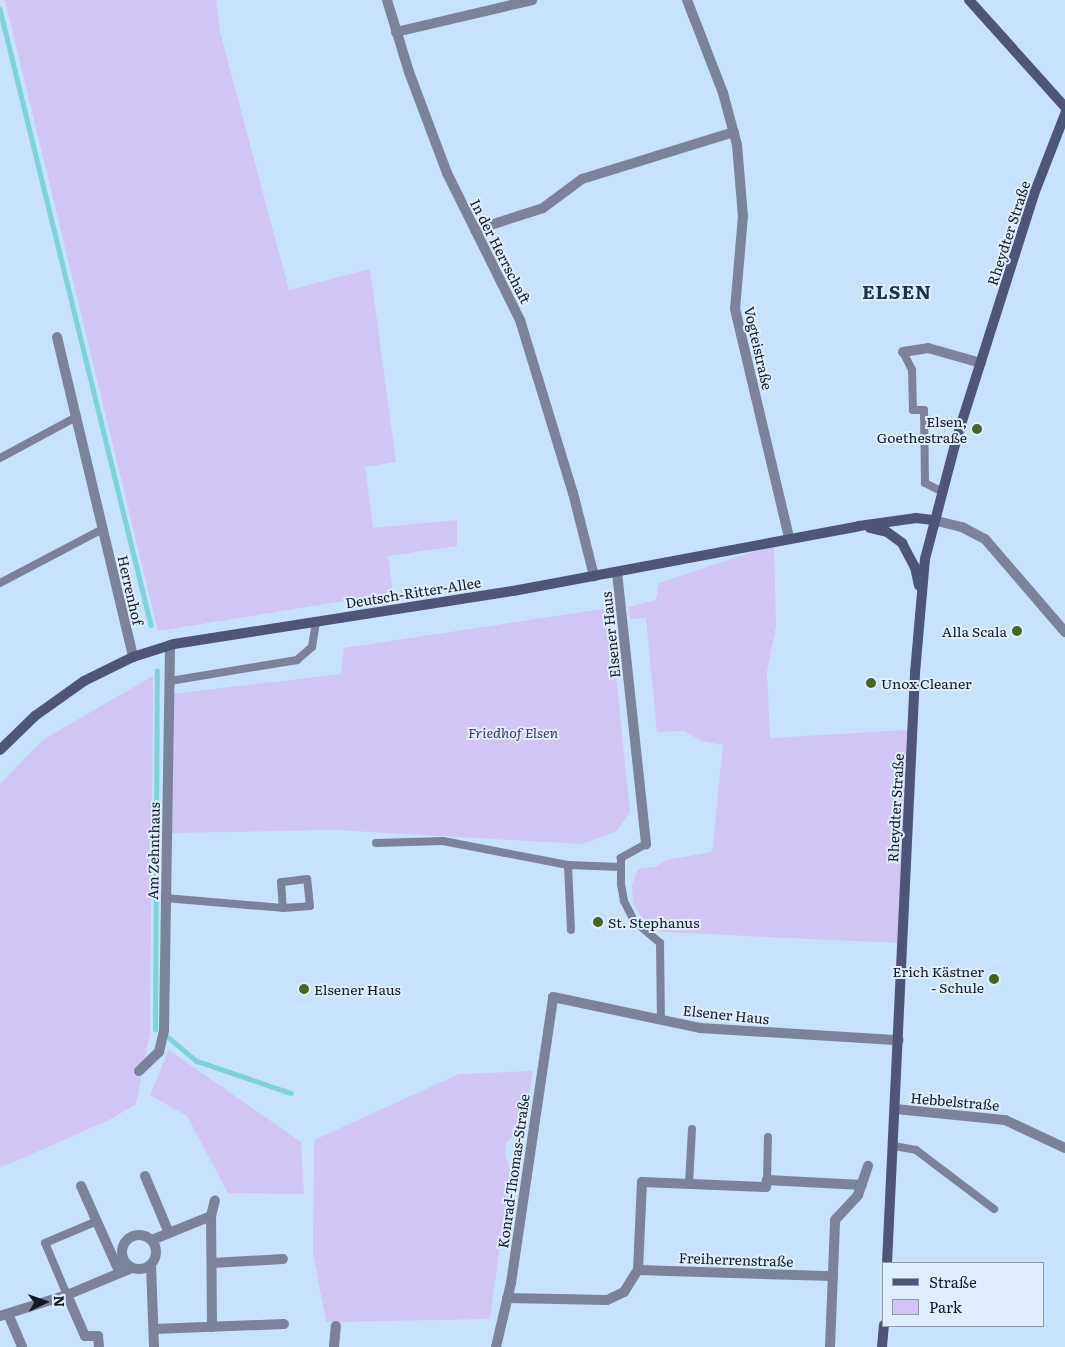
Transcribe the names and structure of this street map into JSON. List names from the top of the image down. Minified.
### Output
{"streets":{"street":["Rheydter Straße","In der Herrschaft","Vogteistraße","Herrenhof","Deutsch-Ritter-Allee","Elsener Haus","Am Zehnthaus","Hebbelstraße","Konrad-Thomas-Straße","Freiherrenstraße"]},"crossings":[["Rheydter Straße","Deutsch-Ritter-Allee"],["Rheydter Straße","Elsener Haus"],["Rheydter Straße","Hebbelstraße"],["In der Herrschaft","Deutsch-Ritter-Allee"],["Vogteistraße","Deutsch-Ritter-Allee"],["Herrenhof","Deutsch-Ritter-Allee"],["Deutsch-Ritter-Allee","Elsener Haus"],["Deutsch-Ritter-Allee","Am Zehnthaus"],["Elsener Haus","Konrad-Thomas-Straße"]],"districts":["ELSEN"],"parks":["Friedhof Elsen"],"places":["Elsen, Goethestraße","Alla Scala","Unox Cleaner","St. Stephanus","Erich Kästner - Schule","Elsener Haus"],"legend":["Straße","Park"],"north":"right"}
